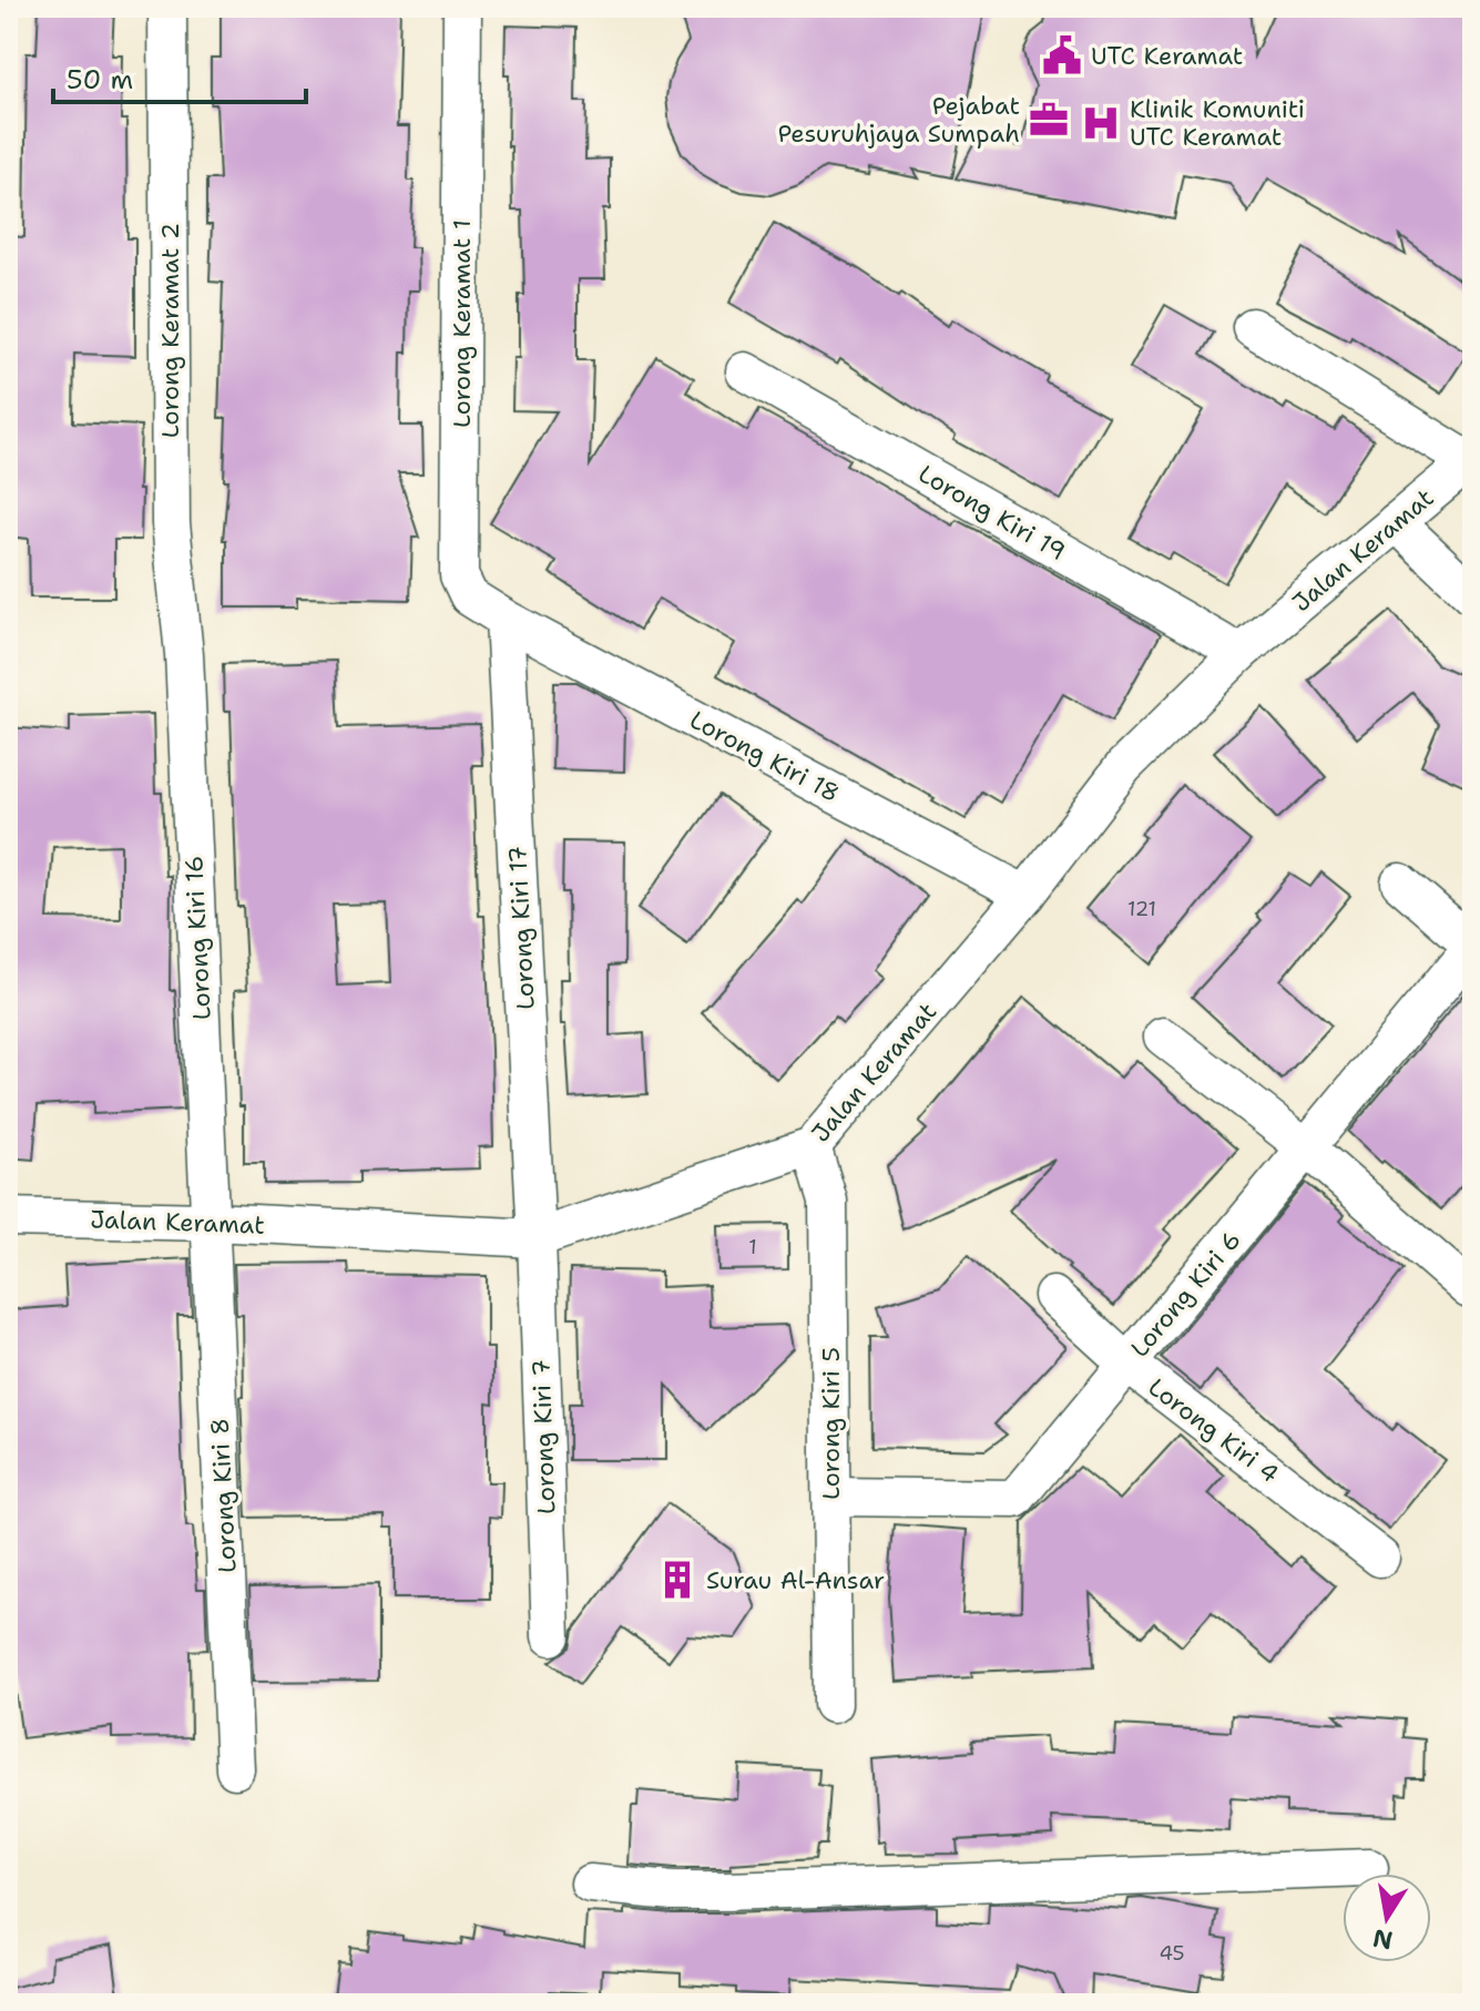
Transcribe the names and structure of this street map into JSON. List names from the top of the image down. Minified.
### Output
{"streets":{"street":["Lorong Keramat 1","Lorong Keramat 2","Lorong Kiri 19","Jalan Keramat","Lorong Kiri 18","Lorong Kiri 17","Lorong Kiri 16","Lorong Kiri 6","Lorong Kiri 5","Lorong Kiri 4","Lorong Kiri 7","Lorong Kiri 8"]},"crossings":[["Lorong Keramat 1","Lorong Kiri 18"],["Lorong Keramat 1","Lorong Kiri 17"],["Lorong Keramat 2","Lorong Kiri 16"],["Lorong Kiri 19","Jalan Keramat"],["Jalan Keramat","Lorong Kiri 18"],["Jalan Keramat","Lorong Kiri 17"],["Jalan Keramat","Lorong Kiri 16"],["Jalan Keramat","Lorong Kiri 5"],["Jalan Keramat","Lorong Kiri 7"],["Jalan Keramat","Lorong Kiri 8"],["Lorong Kiri 18","Lorong Kiri 17"],["Lorong Kiri 17","Lorong Kiri 7"],["Lorong Kiri 16","Lorong Kiri 8"],["Lorong Kiri 6","Lorong Kiri 5"],["Lorong Kiri 6","Lorong Kiri 4"]],"places":{"public building":["UTC Keramat"],"office":["Pejabat Pesuruhjaya Sumpah"],"hospital":["Klinik Komuniti UTC Keramat"],"building":["Surau Al-Ansar"]},"house_numbers":["121","1","45"],"scale_bar":"50 m","north":"bottom"}
